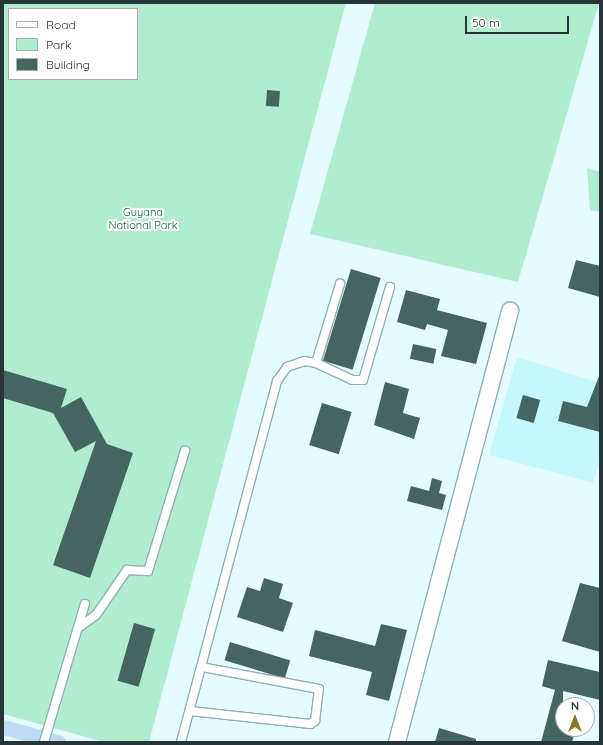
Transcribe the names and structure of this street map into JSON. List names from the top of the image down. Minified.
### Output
{"parks":["Guyana National Park"],"legend":["Road","Park","Building"],"scale_bar":"50 m","north":"top"}
